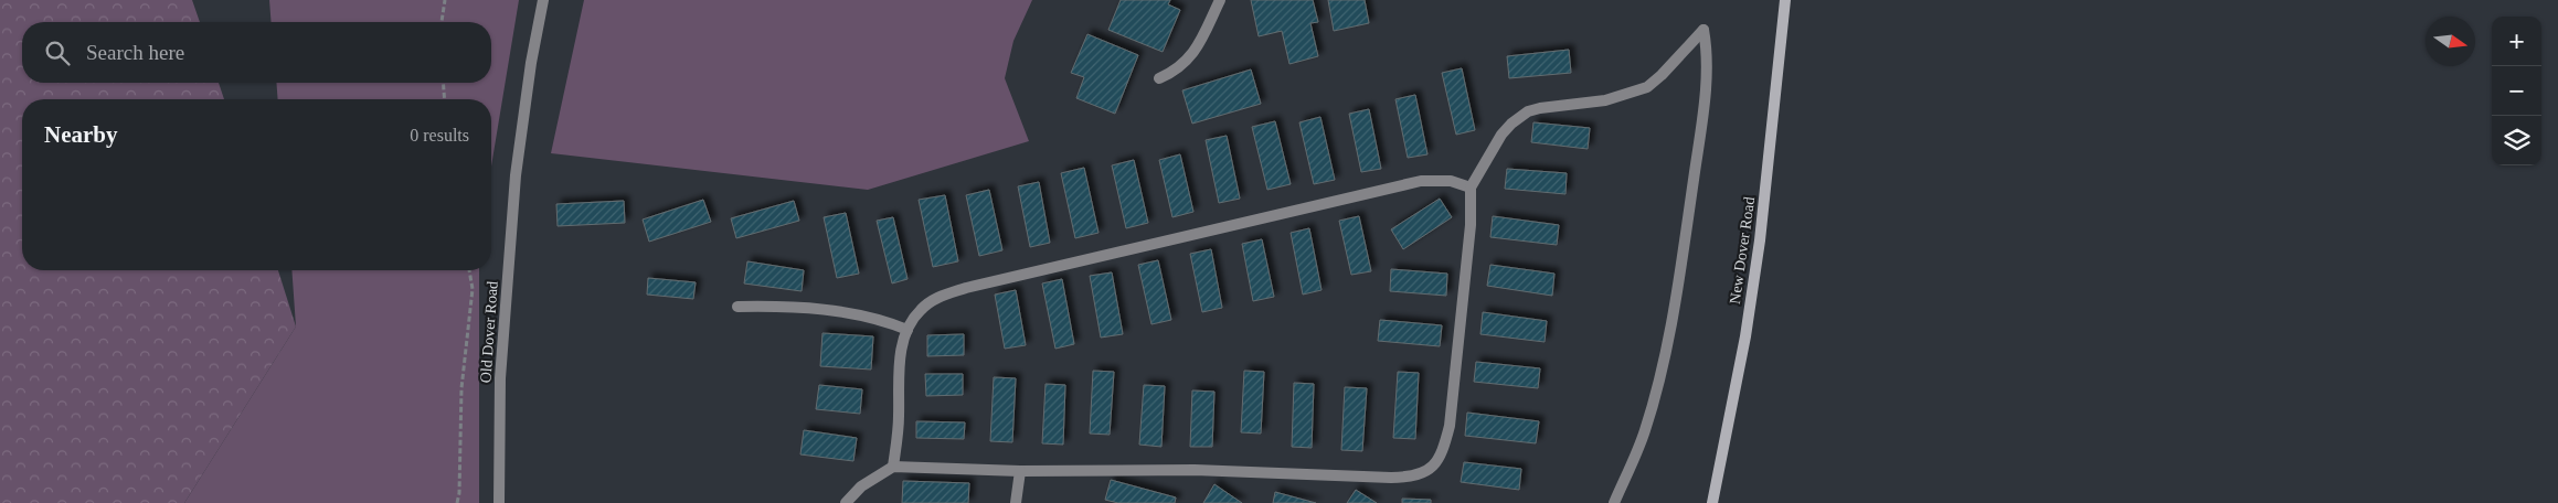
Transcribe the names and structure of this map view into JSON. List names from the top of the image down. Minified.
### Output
{"streets":{"main road":["New Dover Road"],"street":["Old Dover Road"]},"north":"right","page":{"map_buttons":["+","−"],"search":"Search here","heading":["Nearby","0 results"]}}
